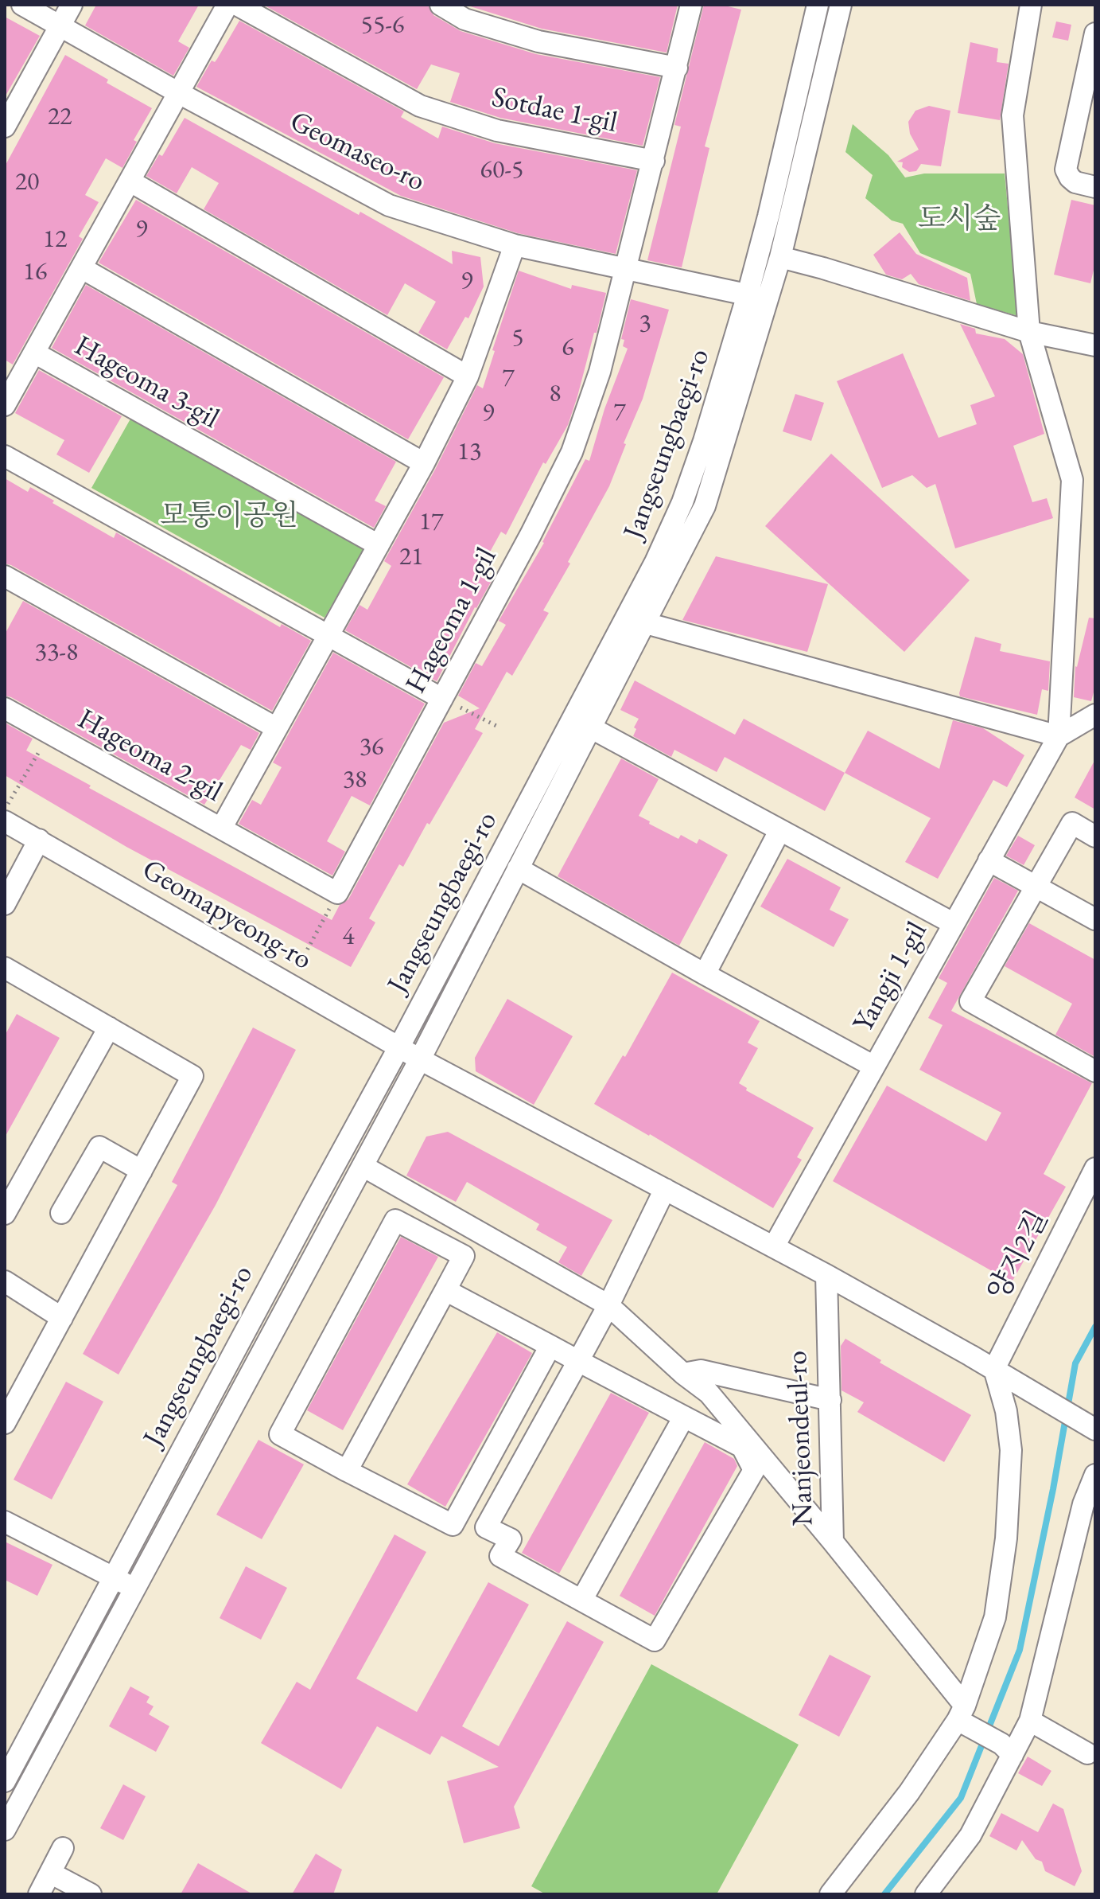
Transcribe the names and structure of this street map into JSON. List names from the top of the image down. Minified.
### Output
{"streets":{"street":["Sotdae 1-gil","Geomaseo-ro","Hageoma 3-gil","Jangseungbaegi-ro","Hageoma 1-gil","Hageoma 2-gil","Geomapyeong-ro","Yangji 1-gil","양지2길","Nanjeondeul-ro"]},"crossings":[["Geomaseo-ro","Hageoma 3-gil"],["Geomaseo-ro","Jangseungbaegi-ro"],["Geomaseo-ro","Hageoma 1-gil"],["Geomaseo-ro","Hageoma 2-gil"],["Hageoma 3-gil","Hageoma 2-gil"],["Jangseungbaegi-ro","Geomapyeong-ro"],["Jangseungbaegi-ro","Yangji 1-gil"]],"parks":["도시숲","모퉁이공원"],"house_numbers":["55-6","22","60-5","20","9","12","16","9","3","5","6","7","8","7","9","13","17","21","33-8","36","38","4"]}
